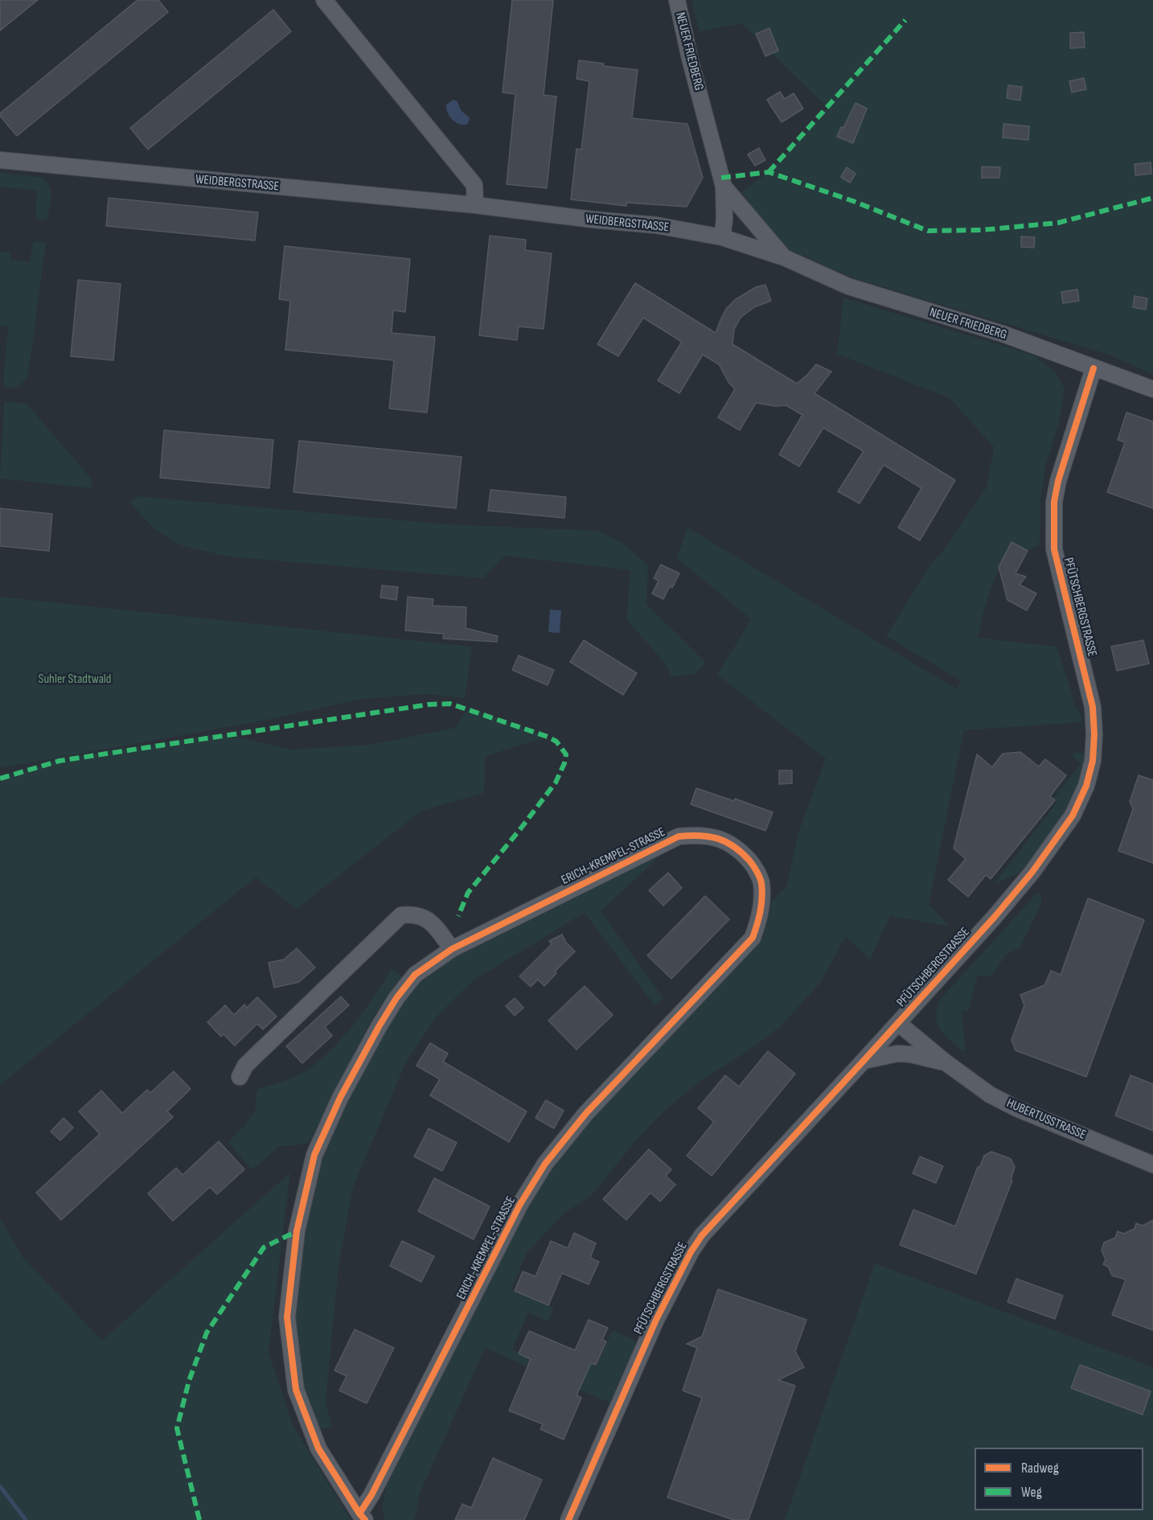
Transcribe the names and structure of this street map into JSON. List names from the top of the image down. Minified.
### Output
{"streets":{"street":["NEUER FRIEDBERG","WEIDBERGSTRASSE","PFÜTSCHBERGSTRASSE","ERICH-KREMPEL-STRASSE","HUBERTUSSTRASSE"]},"crossings":[["NEUER FRIEDBERG","WEIDBERGSTRASSE"],["NEUER FRIEDBERG","PFÜTSCHBERGSTRASSE"],["PFÜTSCHBERGSTRASSE","HUBERTUSSTRASSE"]],"parks":["Suhler Stadtwald"],"legend":["Radweg","Weg"]}
